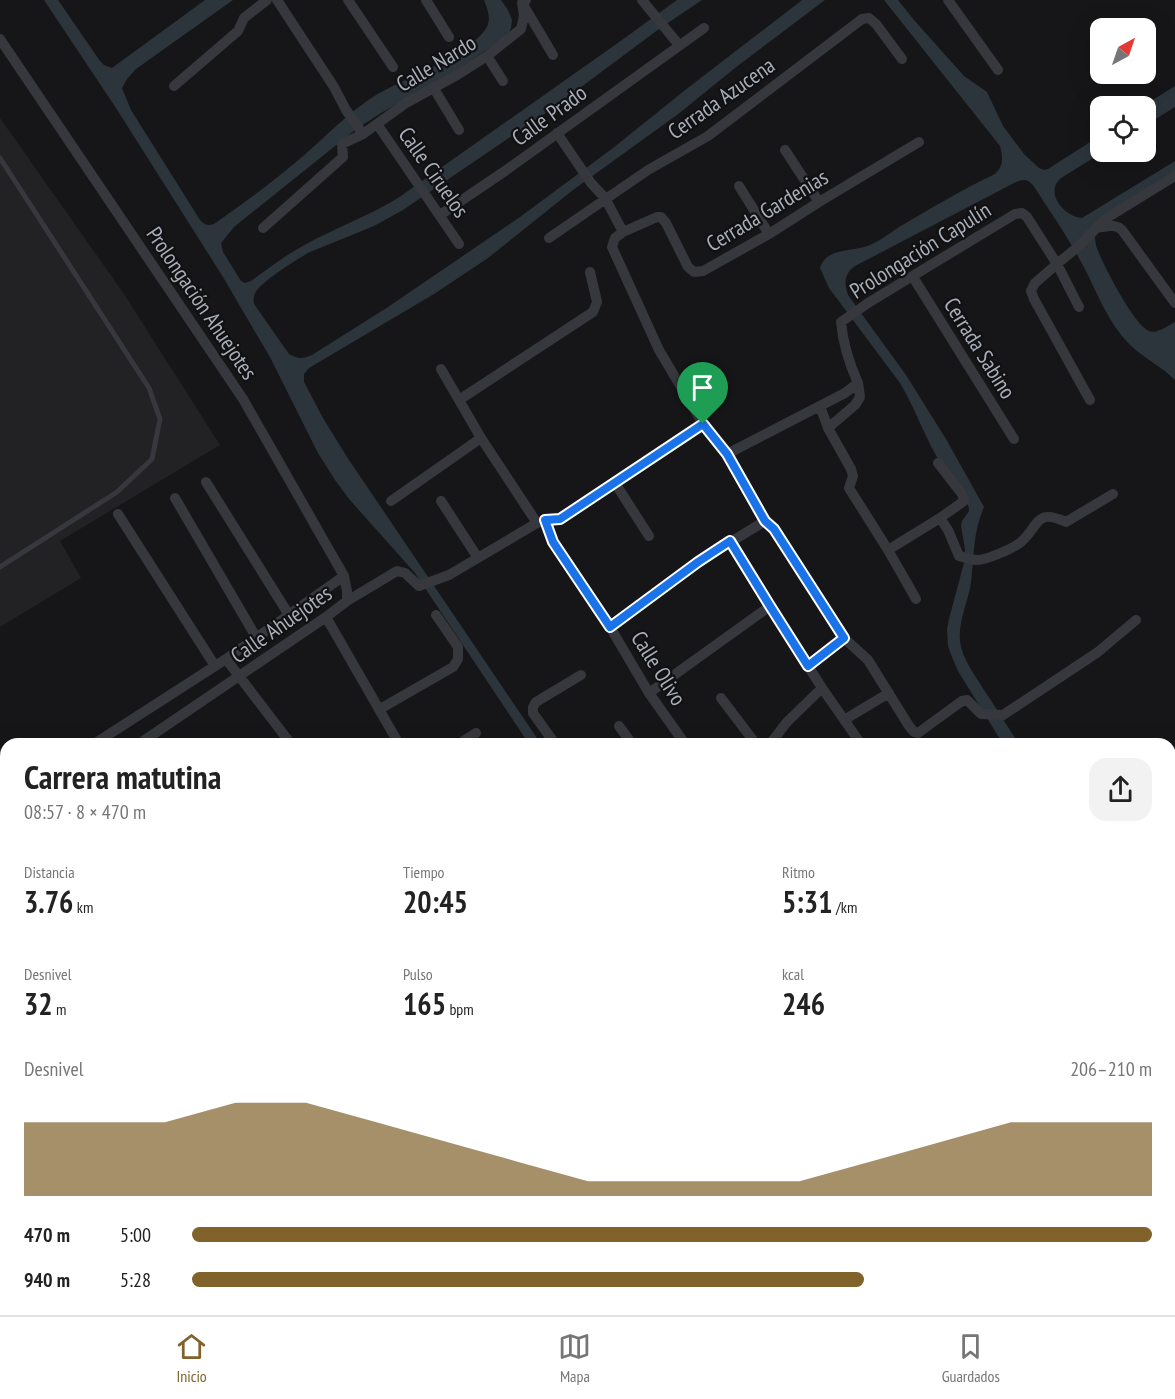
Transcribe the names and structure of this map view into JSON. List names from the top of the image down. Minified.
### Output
{"streets":{"street":["Calle Nardo","Cerrada Azucena","Calle Prado","Calle Ciruelos","Cerrada Gardenias","Prolongación Capulín","Prolongación Ahuejotes","Cerrada Sabino","Calle Ahuejotes","Calle Olivo"]},"crossings":[["Calle Nardo","Calle Ciruelos"],["Calle Prado","Calle Ciruelos"],["Prolongación Capulín","Cerrada Sabino"],["Prolongación Ahuejotes","Calle Ahuejotes"],["Calle Ahuejotes","Calle Olivo"]],"north":"top right","page":{"heading":["Carrera matutina","08:57 · 8 × 470 m"],"stats":[["Distancia","3.76 km"],["Tiempo","20:45"],["Ritmo","5:31 /km"],["Desnivel","32 m"],["Pulso","165 bpm"],["kcal","246"]],"chart":["Desnivel","206–210 m"],"list":[{"name":"470 m","note":"5:00"},{"name":"940 m","note":"5:28"}],"tabs":["Inicio","Mapa","Guardados"]}}
